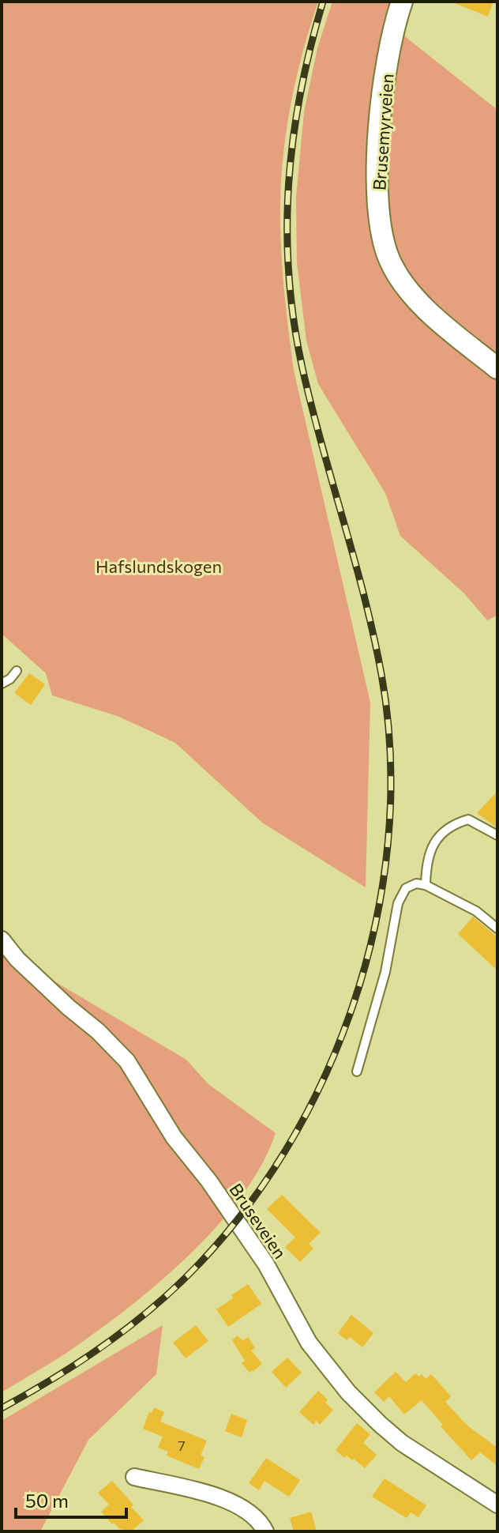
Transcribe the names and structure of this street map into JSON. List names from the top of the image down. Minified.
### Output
{"streets":{"street":["Brusemyrveien","Bruseveien"]},"parks":["Hafslundskogen"],"house_numbers":["7"],"scale_bar":"50 m"}
